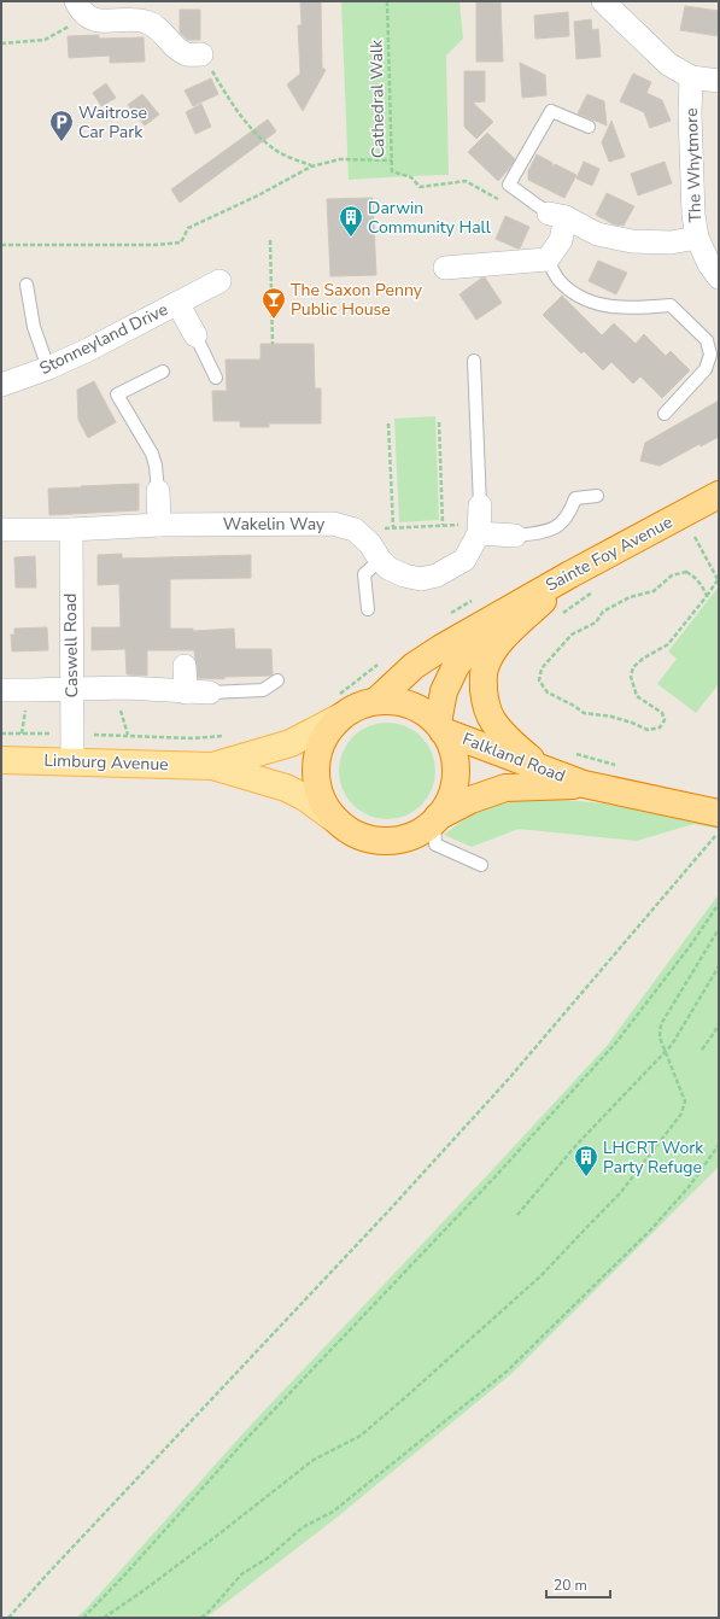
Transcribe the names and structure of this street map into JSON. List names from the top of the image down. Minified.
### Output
{"streets":{"highway":["Sainte Foy Avenue","Falkland Road"],"main road":["Limburg Avenue"],"street":["The Whytmore","Stonneyland Drive","Wakelin Way","Caswell Road"],"path":["Cathedral Walk"]},"crossings":[["Wakelin Way","Caswell Road"],["Sainte Foy Avenue","Falkland Road"],["Sainte Foy Avenue","Limburg Avenue"],["Caswell Road","Limburg Avenue"],["Falkland Road","Limburg Avenue"]],"places":{"parking":["Waitrose Car Park"],"building":["Darwin Community Hall","LHCRT Work Party Refuge"],"bar":["The Saxon Penny Public House"]},"scale_bar":"20 m"}
